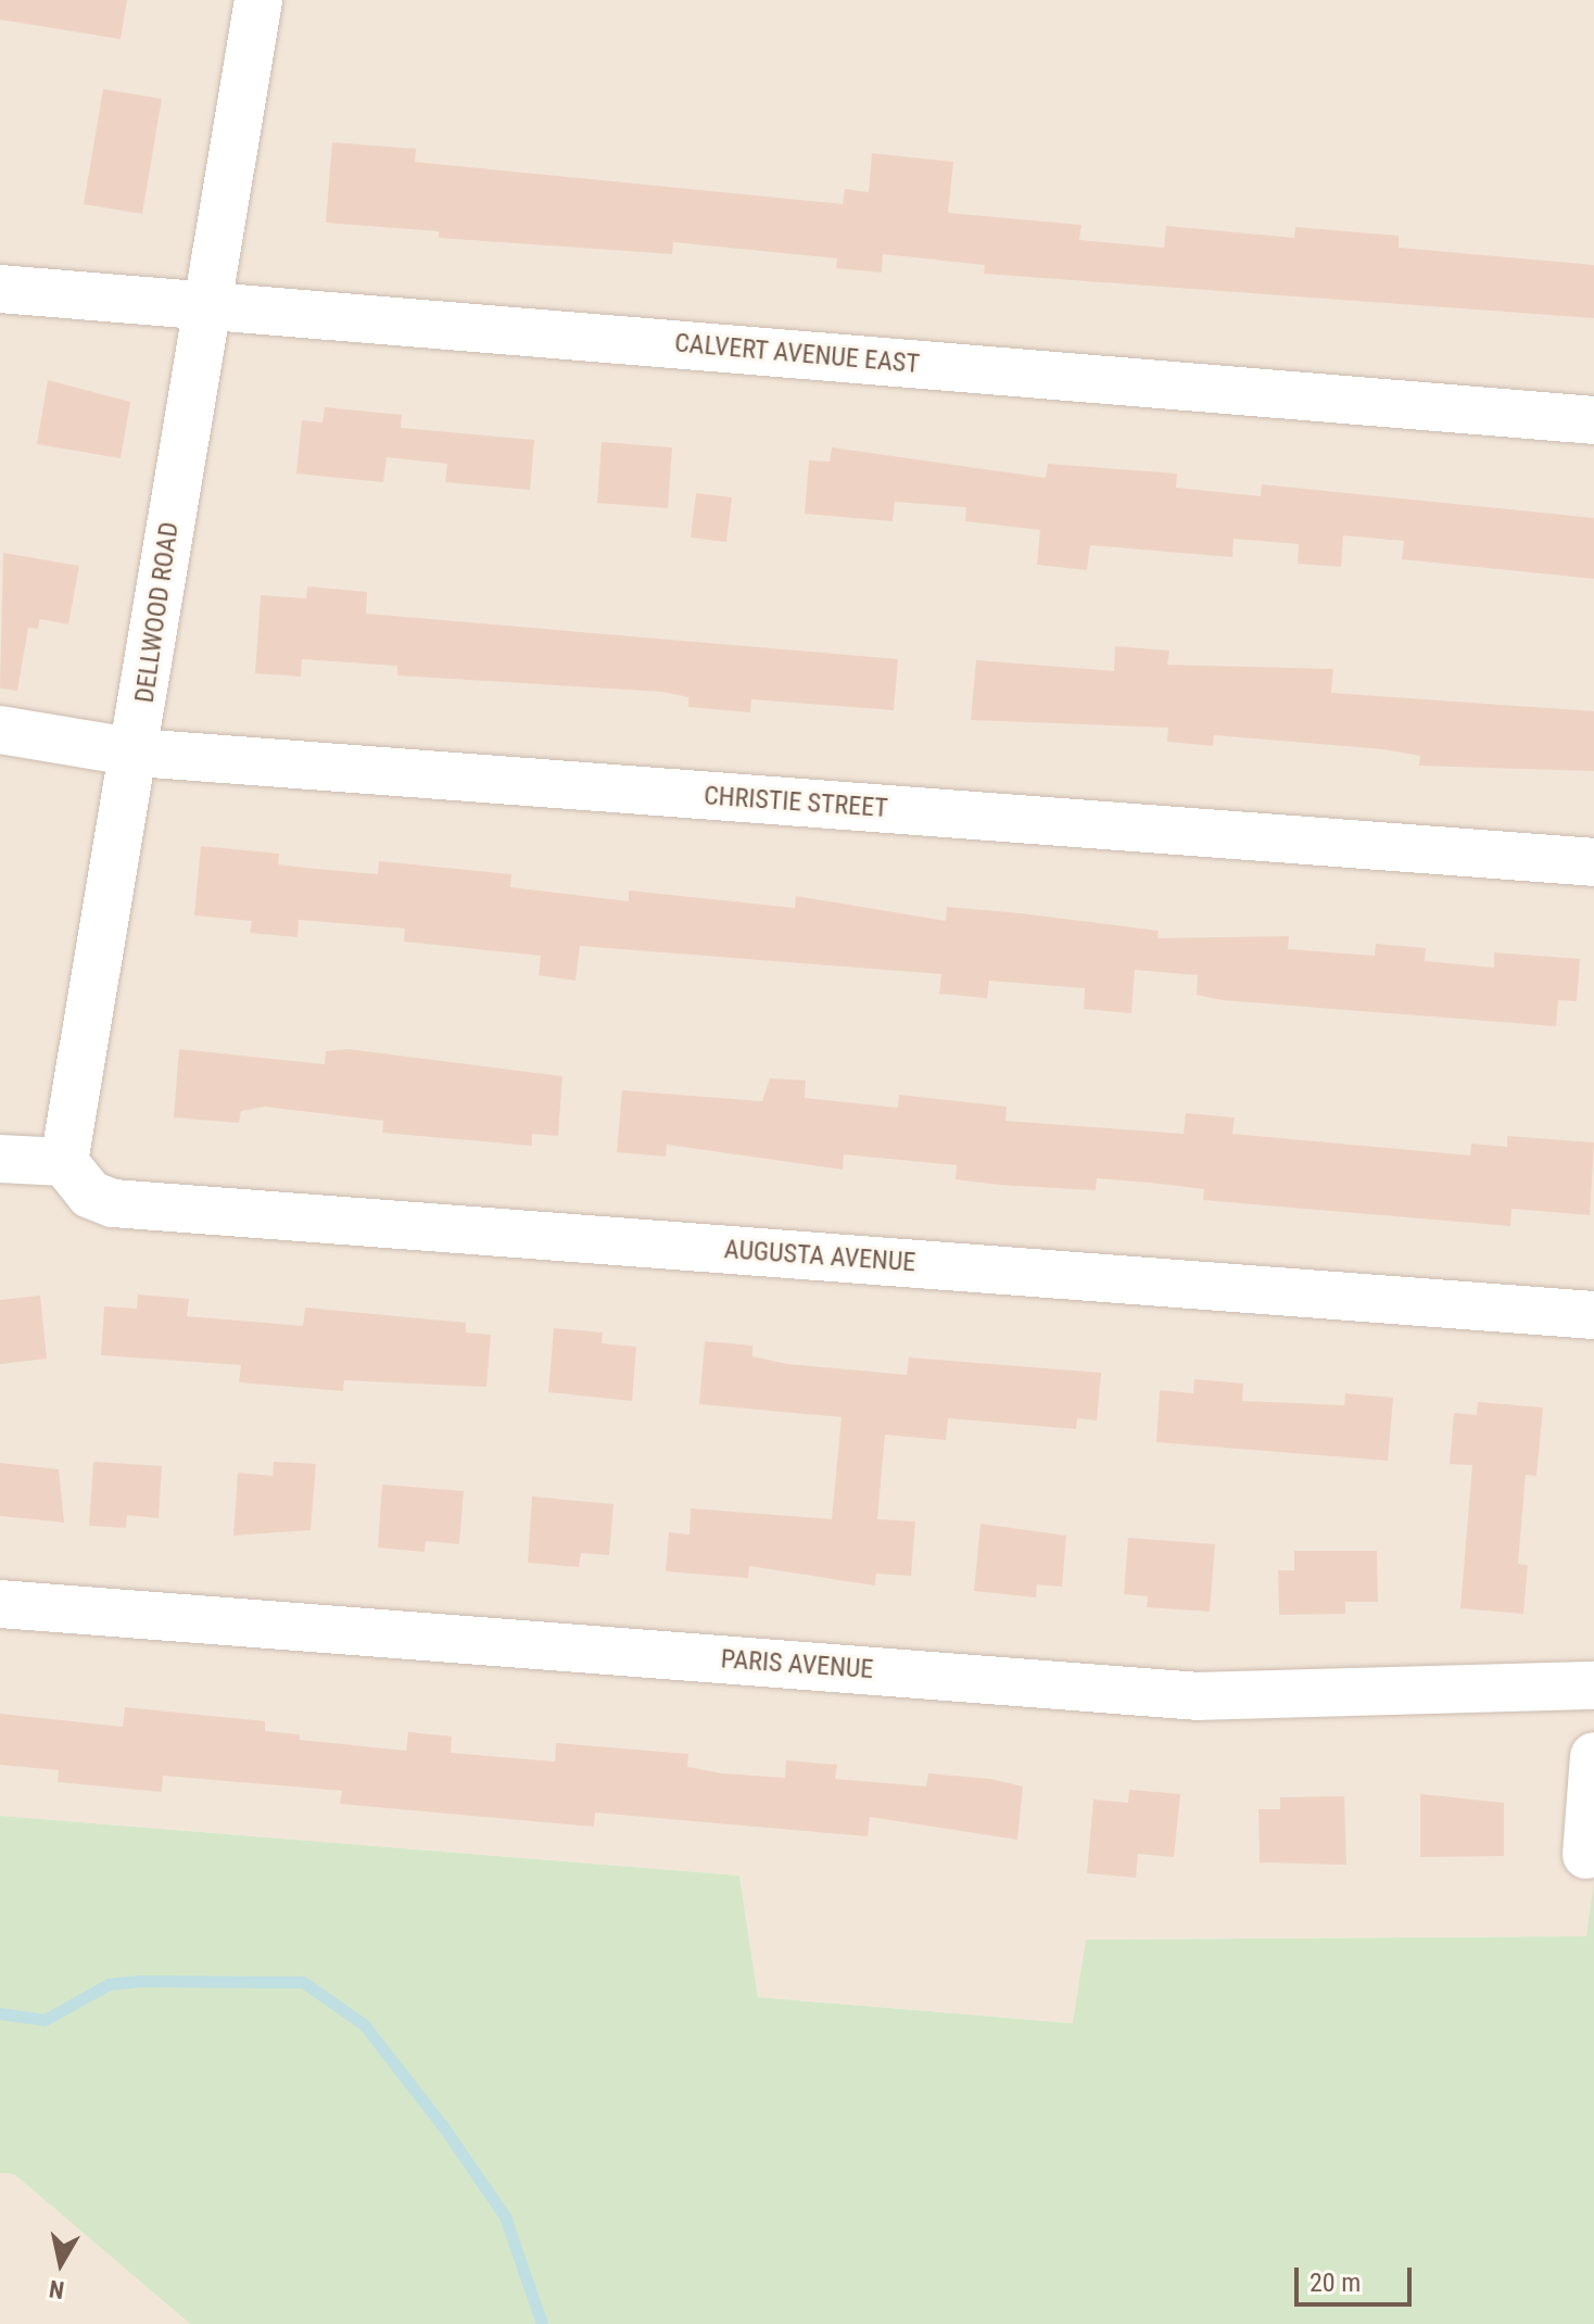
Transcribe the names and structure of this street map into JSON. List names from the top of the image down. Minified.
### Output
{"streets":{"street":["CALVERT AVENUE EAST","DELLWOOD ROAD","CHRISTIE STREET","AUGUSTA AVENUE","PARIS AVENUE"]},"crossings":[["CALVERT AVENUE EAST","DELLWOOD ROAD"],["DELLWOOD ROAD","CHRISTIE STREET"],["DELLWOOD ROAD","AUGUSTA AVENUE"]],"scale_bar":"20 m","north":"bottom"}
